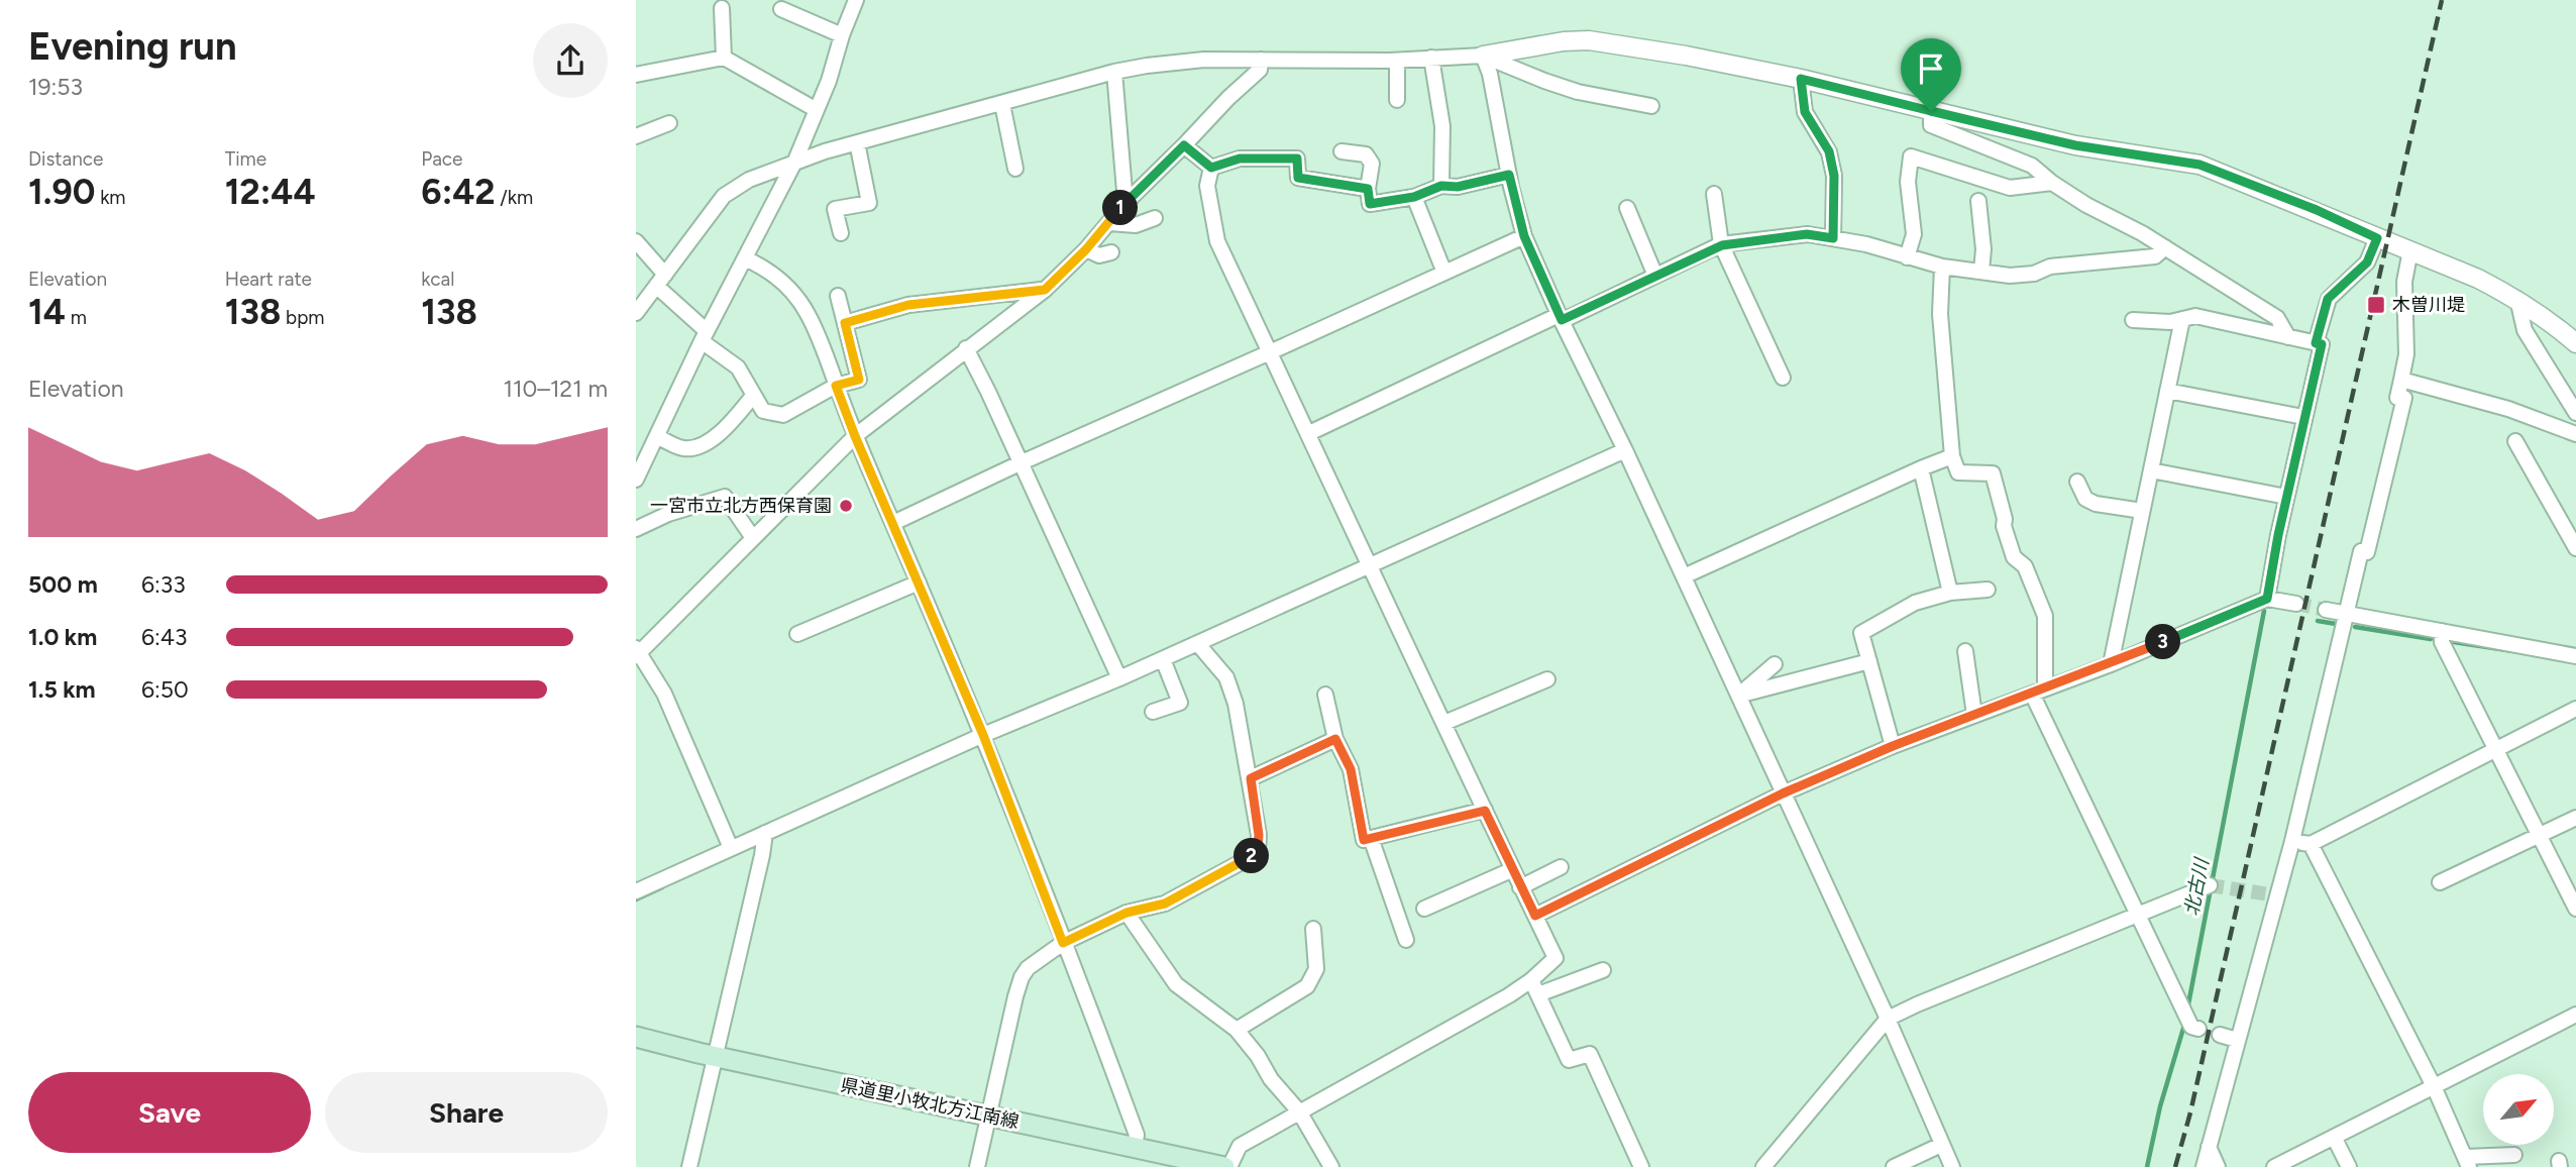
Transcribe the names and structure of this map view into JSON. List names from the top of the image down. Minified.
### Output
{"streets":{"main road":["県道里小牧北方江南線"]},"water":["北古川"],"places":{"transit":["木曽川堤"],"other":["一宮市立北方西保育園"]},"north":"top right","page":{"heading":["Evening run","19:53"],"stats":[["Distance","1.90 km"],["Time","12:44"],["Pace","6:42 /km"],["Elevation","14 m"],["Heart rate","138 bpm"],["kcal","138"]],"pins":["1","3","2"],"chart":["Elevation","110–121 m"],"list":[{"name":"500 m","note":"6:33"},{"name":"1.0 km","note":"6:43"},{"name":"1.5 km","note":"6:50"}],"buttons":["Save","Share"]}}
